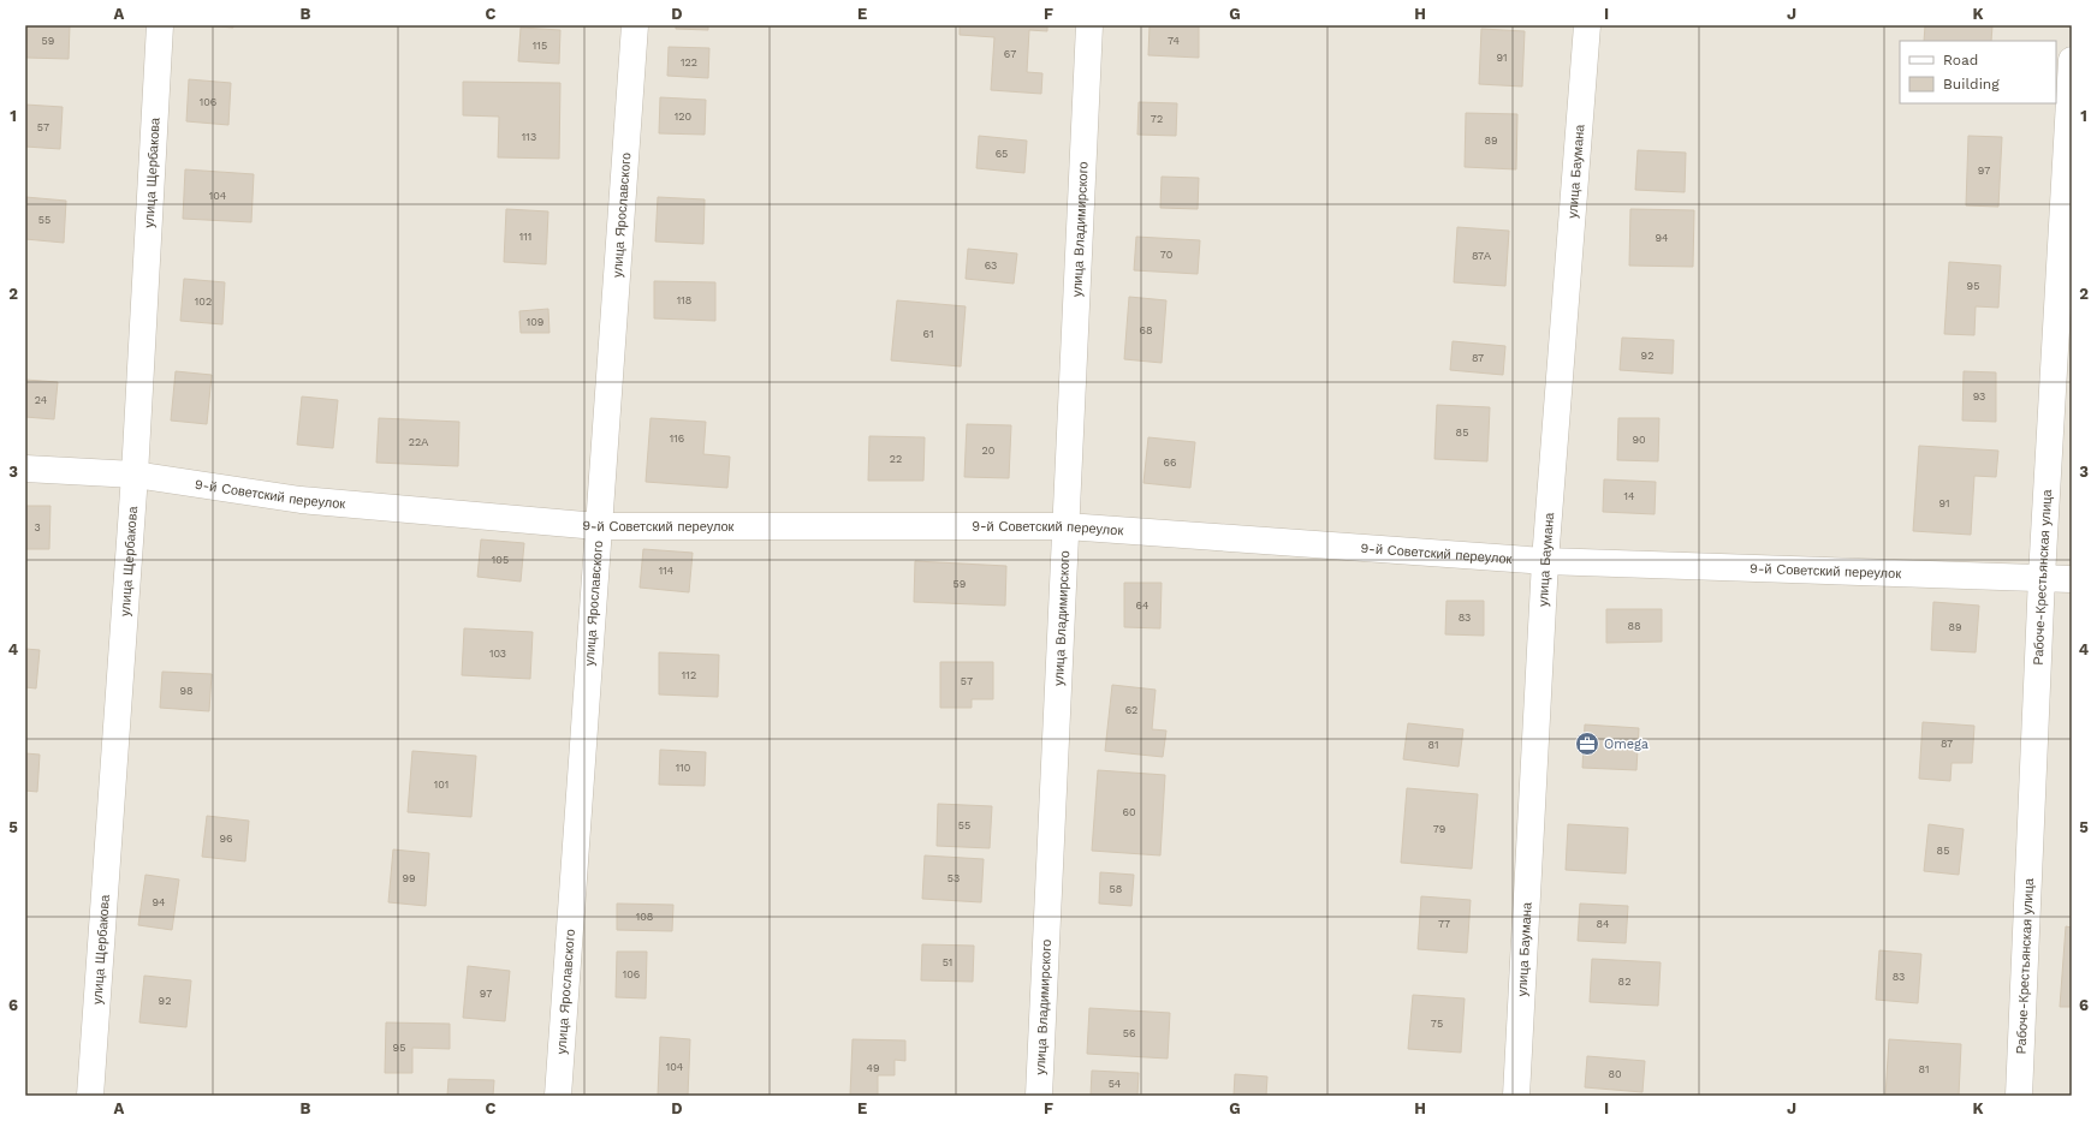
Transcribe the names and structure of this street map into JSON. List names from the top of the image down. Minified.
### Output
{"streets":{"street":["улица Щербакова","улица Баумана","улица Ярославского","улица Владимирского","9-й Советский переулок","Рабоче-Крестьянская улица"]},"crossings":[["улица Щербакова","9-й Советский переулок"],["улица Баумана","9-й Советский переулок"],["улица Ярославского","9-й Советский переулок"],["улица Владимирского","9-й Советский переулок"],["9-й Советский переулок","Рабоче-Крестьянская улица"]],"places":{"office":["Omega"]},"house_numbers":["59","74","115","67","91","122","106","120","72","57","113","89","65","97","104","55","111","94","70","87А","63","95","118","102","109","68","61","92","87","93","24","85","116","90","22А","20","22","66","14","91","3","105","114","59","64","83","88","89","103","112","57","98","62","87","81","110","101","60","55","79","96","85","99","53","58","94","108","77","84","51","106","83","82","97","92","75","56","95","104","49","81","80","54"],"legend":["Road","Building"],"grid":{"columns":["A","B","C","D","E","F","G","H","I","J","K"],"rows":["1","2","3","4","5","6"]}}
